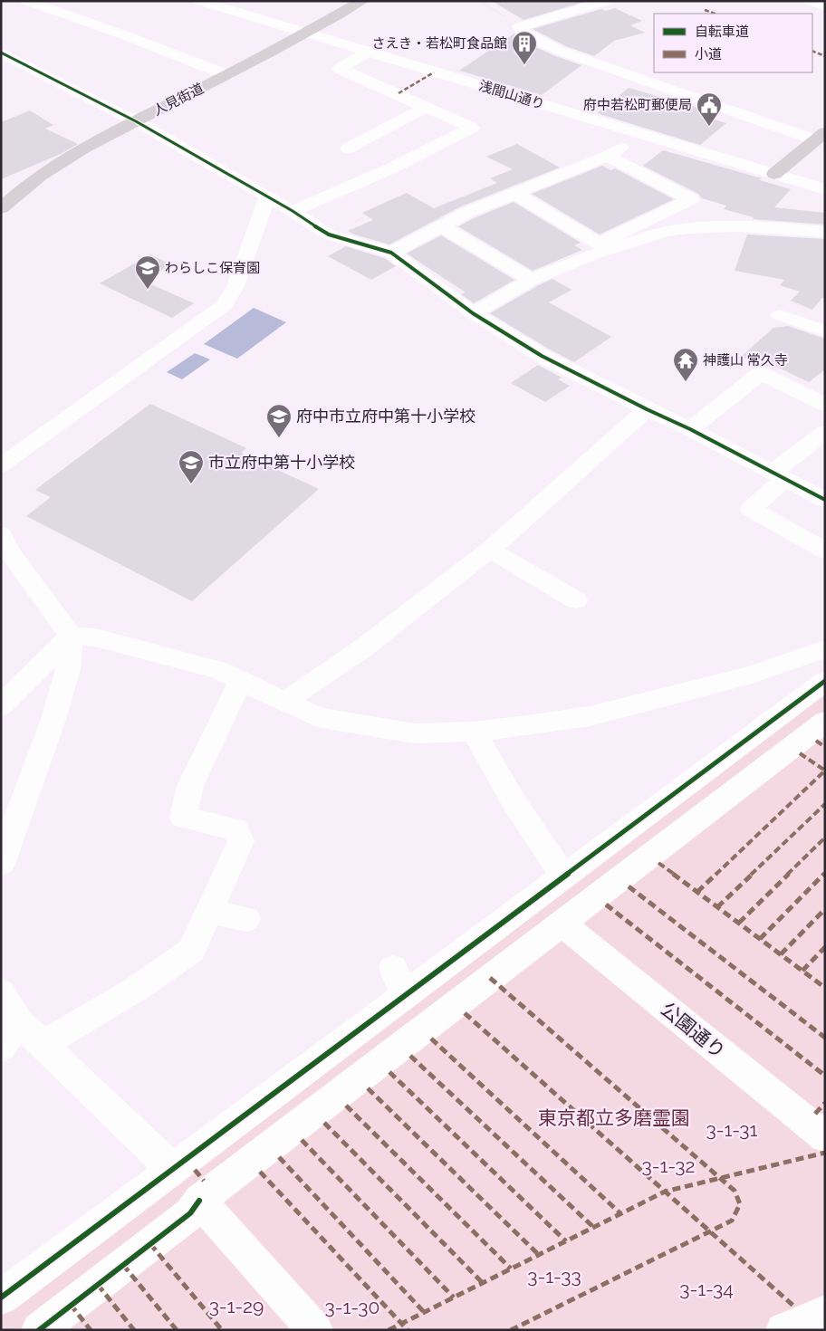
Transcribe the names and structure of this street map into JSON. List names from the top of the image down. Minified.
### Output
{"streets":{"main road":["人見街道"],"street":["浅間山通り","公園通り"]},"crossings":[["浅間山通り","人見街道"]],"parks":["東京都立多磨霊園","3-1-31","3-1-32","3-1-33","3-1-34","3-1-29","3-1-30"],"places":{"building":["さえき・若松町食品館"],"public building":["府中若松町郵便局"],"school or university":["わらしこ保育園","府中市立府中第十小学校","市立府中第十小学校"],"temple":["神護山 常久寺"]},"legend":["自転車道","小道"]}
